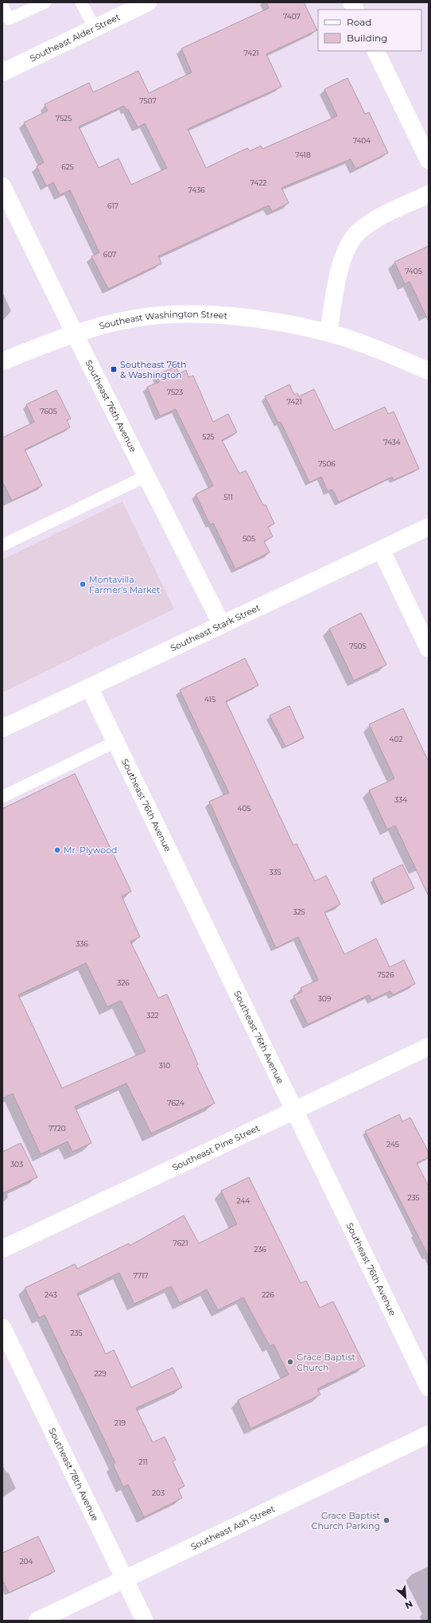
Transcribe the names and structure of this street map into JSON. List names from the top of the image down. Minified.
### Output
{"streets":{"street":["Southeast Alder Street","Southeast Washington Street","Southeast 76th Avenue","Southeast Stark Street","Southeast Pine Street","Southeast 78th Avenue","Southeast Ash Street"]},"crossings":[["Southeast Washington Street","Southeast 76th Avenue"],["Southeast 76th Avenue","Southeast Stark Street"],["Southeast 76th Avenue","Southeast Pine Street"],["Southeast 78th Avenue","Southeast Ash Street"]],"places":{"transit":["Southeast 76th & Washington"],"other":["Montavilla Farmer's Market","Mr. Plywood","Grace Baptist Church","Grace Baptist Church Parking"]},"house_numbers":["7407","7421","7507","7525","7404","7418","625","7422","7436","617","607","7405","7523","7421","7605","525","7434","7506","511","505","7505","415","402","334","405","335","325","336","7526","326","309","322","310","7624","7720","245","303","235","244","7621","236","7717","243","226","235","229","219","211","203","204"],"legend":["Road","Building"],"north":"bottom right"}
